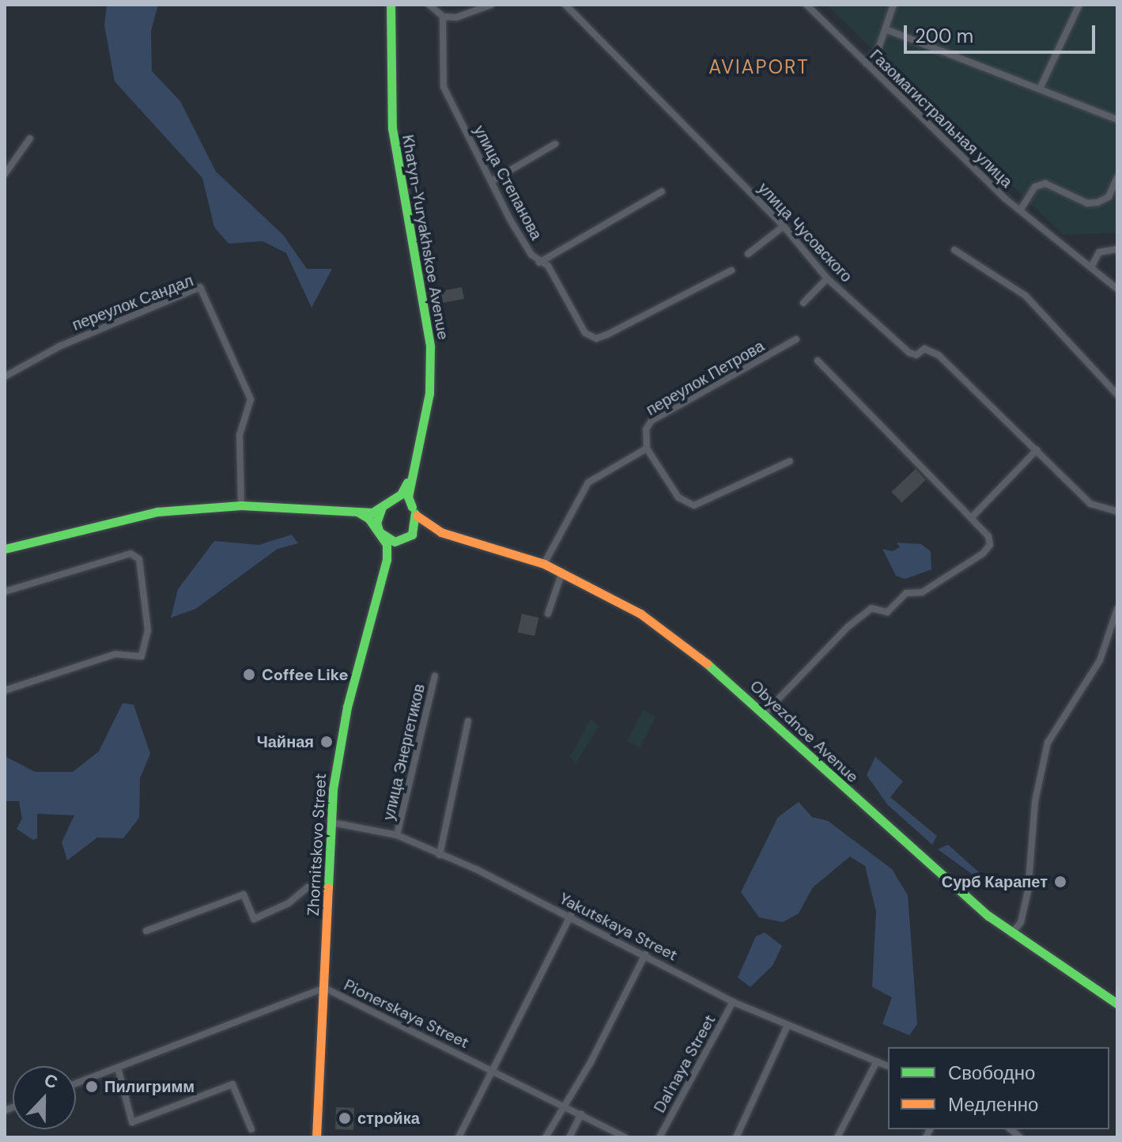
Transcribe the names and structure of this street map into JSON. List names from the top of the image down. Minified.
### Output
{"streets":{"main road":["Khatyn-Yuryakhskoe Avenue","Obyezdnoe Avenue","Zhornitskovo Street"],"street":["Газомагистральная улица","улица Степанова","улица Чусовского","переулок Сандал","переулок Петрова","улица Энергетиков","Yakutskaya Street","Pionerskaya Street","Dal'naya Street"]},"crossings":[["Khatyn-Yuryakhskoe Avenue","Obyezdnoe Avenue"],["Khatyn-Yuryakhskoe Avenue","Zhornitskovo Street"],["Obyezdnoe Avenue","Zhornitskovo Street"],["улица Энергетиков","Yakutskaya Street"],["Zhornitskovo Street","Yakutskaya Street"],["Zhornitskovo Street","Pionerskaya Street"],["Yakutskaya Street","Dal'naya Street"]],"districts":["AVIAPORT"],"places":["Coffee Like","Чайная","Сурб Карапет","Пилигримм","стройка"],"legend":["Свободно","Медленно"],"scale_bar":"200 m","north":"top"}
